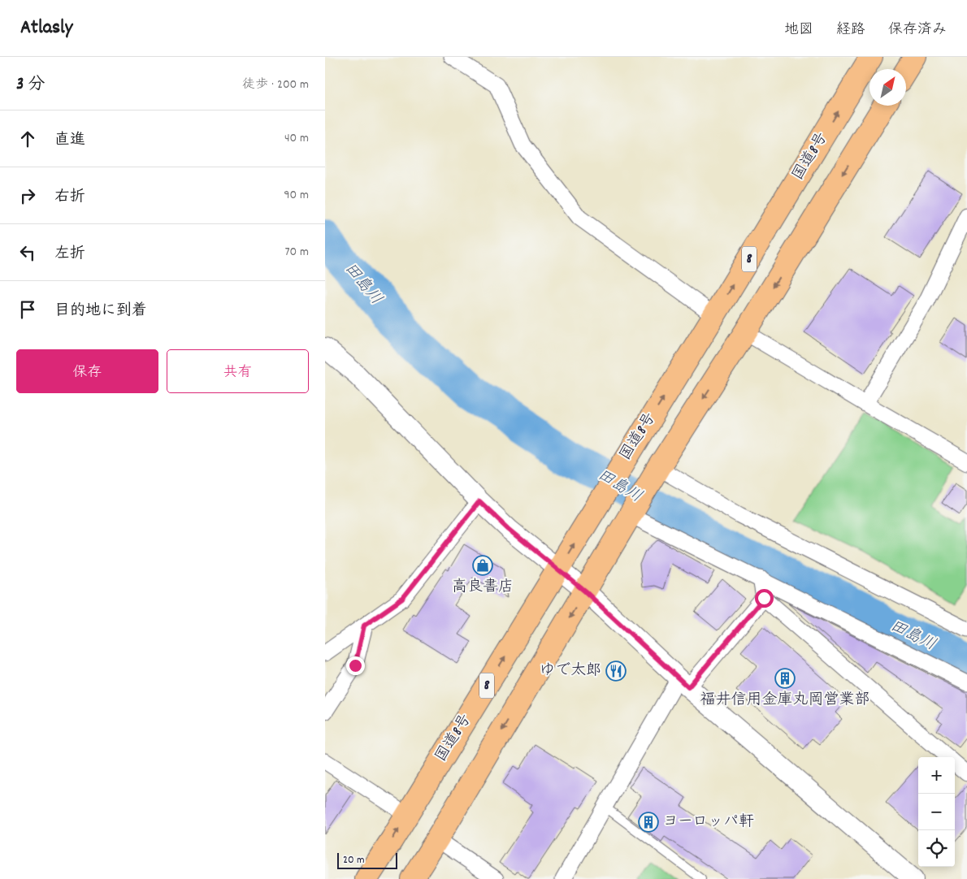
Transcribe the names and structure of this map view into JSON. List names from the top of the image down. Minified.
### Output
{"streets":{"highway":["国道8号","8"]},"water":["田島川"],"places":{"shop":["高良書店"],"restaurant":["ゆで太郎"],"building":["福井信用金庫丸岡営業部","ヨーロッパ軒"]},"scale_bar":"20 m","north":"top right","page":{"header":"Atlasly","nav":["地図","経路","保存済み"],"heading":["3 分","徒歩 · 200 m"],"list":[["直進","40 m"],["右折","90 m"],["左折","70 m"],"目的地に到着"],"buttons":["保存","共有"],"map_buttons":["+","−"],"scale":"20 m"}}
